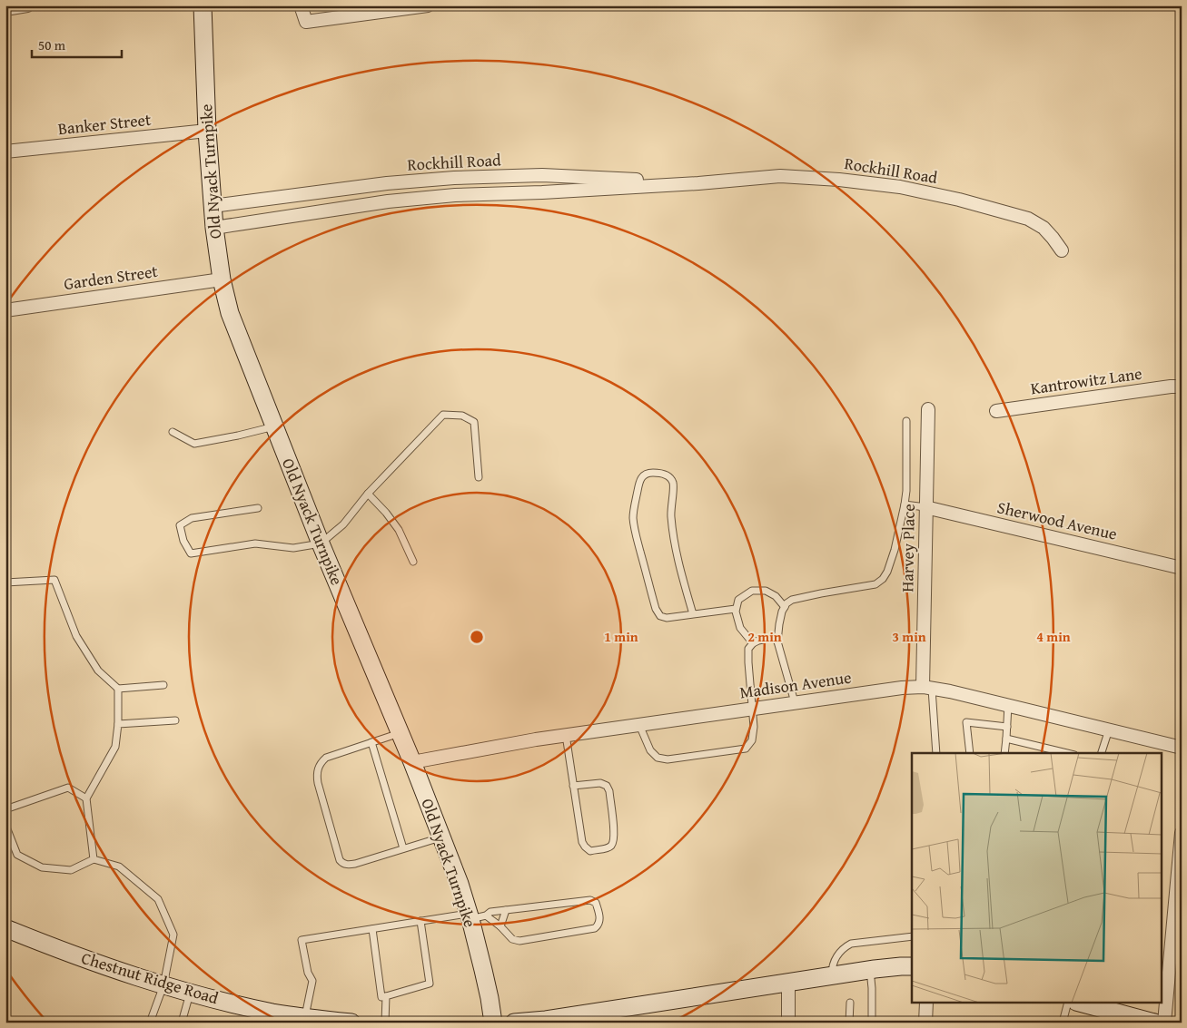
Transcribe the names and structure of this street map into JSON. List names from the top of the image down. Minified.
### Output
{"streets":{"street":["Banker Street","Rockhill Road","Old Nyack Turnpike","Garden Street","Kantrowitz Lane","Sherwood Avenue","Harvey Place","Madison Avenue","Chestnut Ridge Road"]},"crossings":[["Banker Street","Old Nyack Turnpike"],["Rockhill Road","Old Nyack Turnpike"],["Old Nyack Turnpike","Garden Street"],["Old Nyack Turnpike","Madison Avenue"],["Sherwood Avenue","Harvey Place"],["Harvey Place","Madison Avenue"]],"scale_bar":"50 m","rings":["1 min","2 min","3 min","4 min"]}
